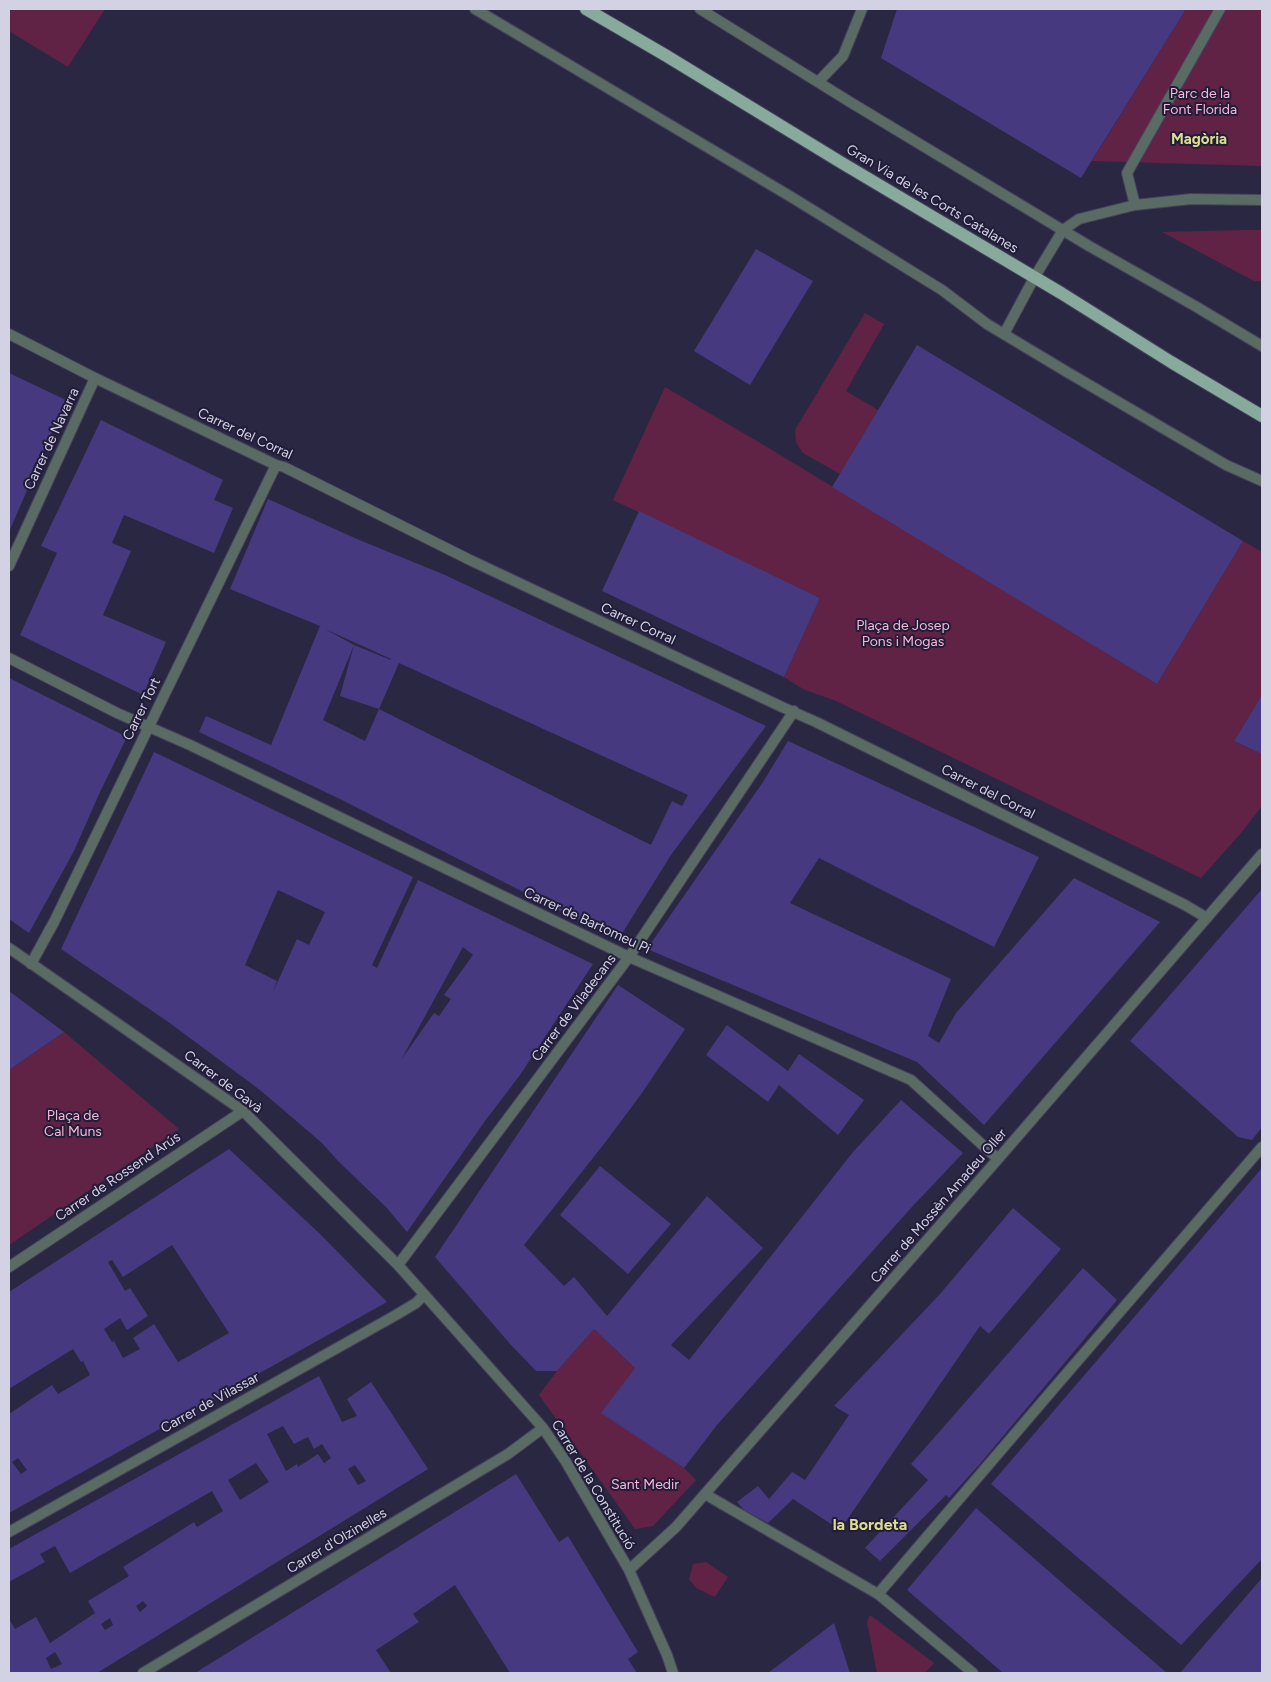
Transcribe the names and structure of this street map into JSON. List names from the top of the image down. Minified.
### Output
{"streets":{"main road":["Gran Via de les Corts Catalanes"],"street":["Carrer del Corral","Carrer de Navarra","Carrer Corral","Carrer Tort","Carrer de Bartomeu Pi","Carrer de Viladecans","Carrer de Gavà","Carrer de Rossend Arús","Carrer de Mossèn Amadeu Oller","Carrer de Vilassar","Carrer de la Constitució","Carrer d'Olzinelles"]},"crossings":[["Carrer del Corral","Carrer de Navarra"],["Carrer del Corral","Carrer Corral"],["Carrer del Corral","Carrer Tort"],["Carrer del Corral","Carrer de Viladecans"],["Carrer del Corral","Carrer de Mossèn Amadeu Oller"],["Carrer Corral","Carrer de Viladecans"],["Carrer Tort","Carrer de Bartomeu Pi"],["Carrer Tort","Carrer de Gavà"],["Carrer de Bartomeu Pi","Carrer de Viladecans"],["Carrer de Bartomeu Pi","Carrer de Mossèn Amadeu Oller"],["Carrer de Viladecans","Carrer de Gavà"],["Carrer de Viladecans","Carrer de la Constitució"],["Carrer de Gavà","Carrer de Rossend Arús"],["Carrer de Gavà","Carrer de la Constitució"],["Carrer de Mossèn Amadeu Oller","Carrer de la Constitució"],["Carrer de Vilassar","Carrer de la Constitució"],["Carrer de la Constitució","Carrer d'Olzinelles"]],"districts":["Magòria","la Bordeta"],"parks":["Parc de la Font Florida","Plaça de Josep Pons i Mogas","Plaça de Cal Muns","Sant Medir"]}
